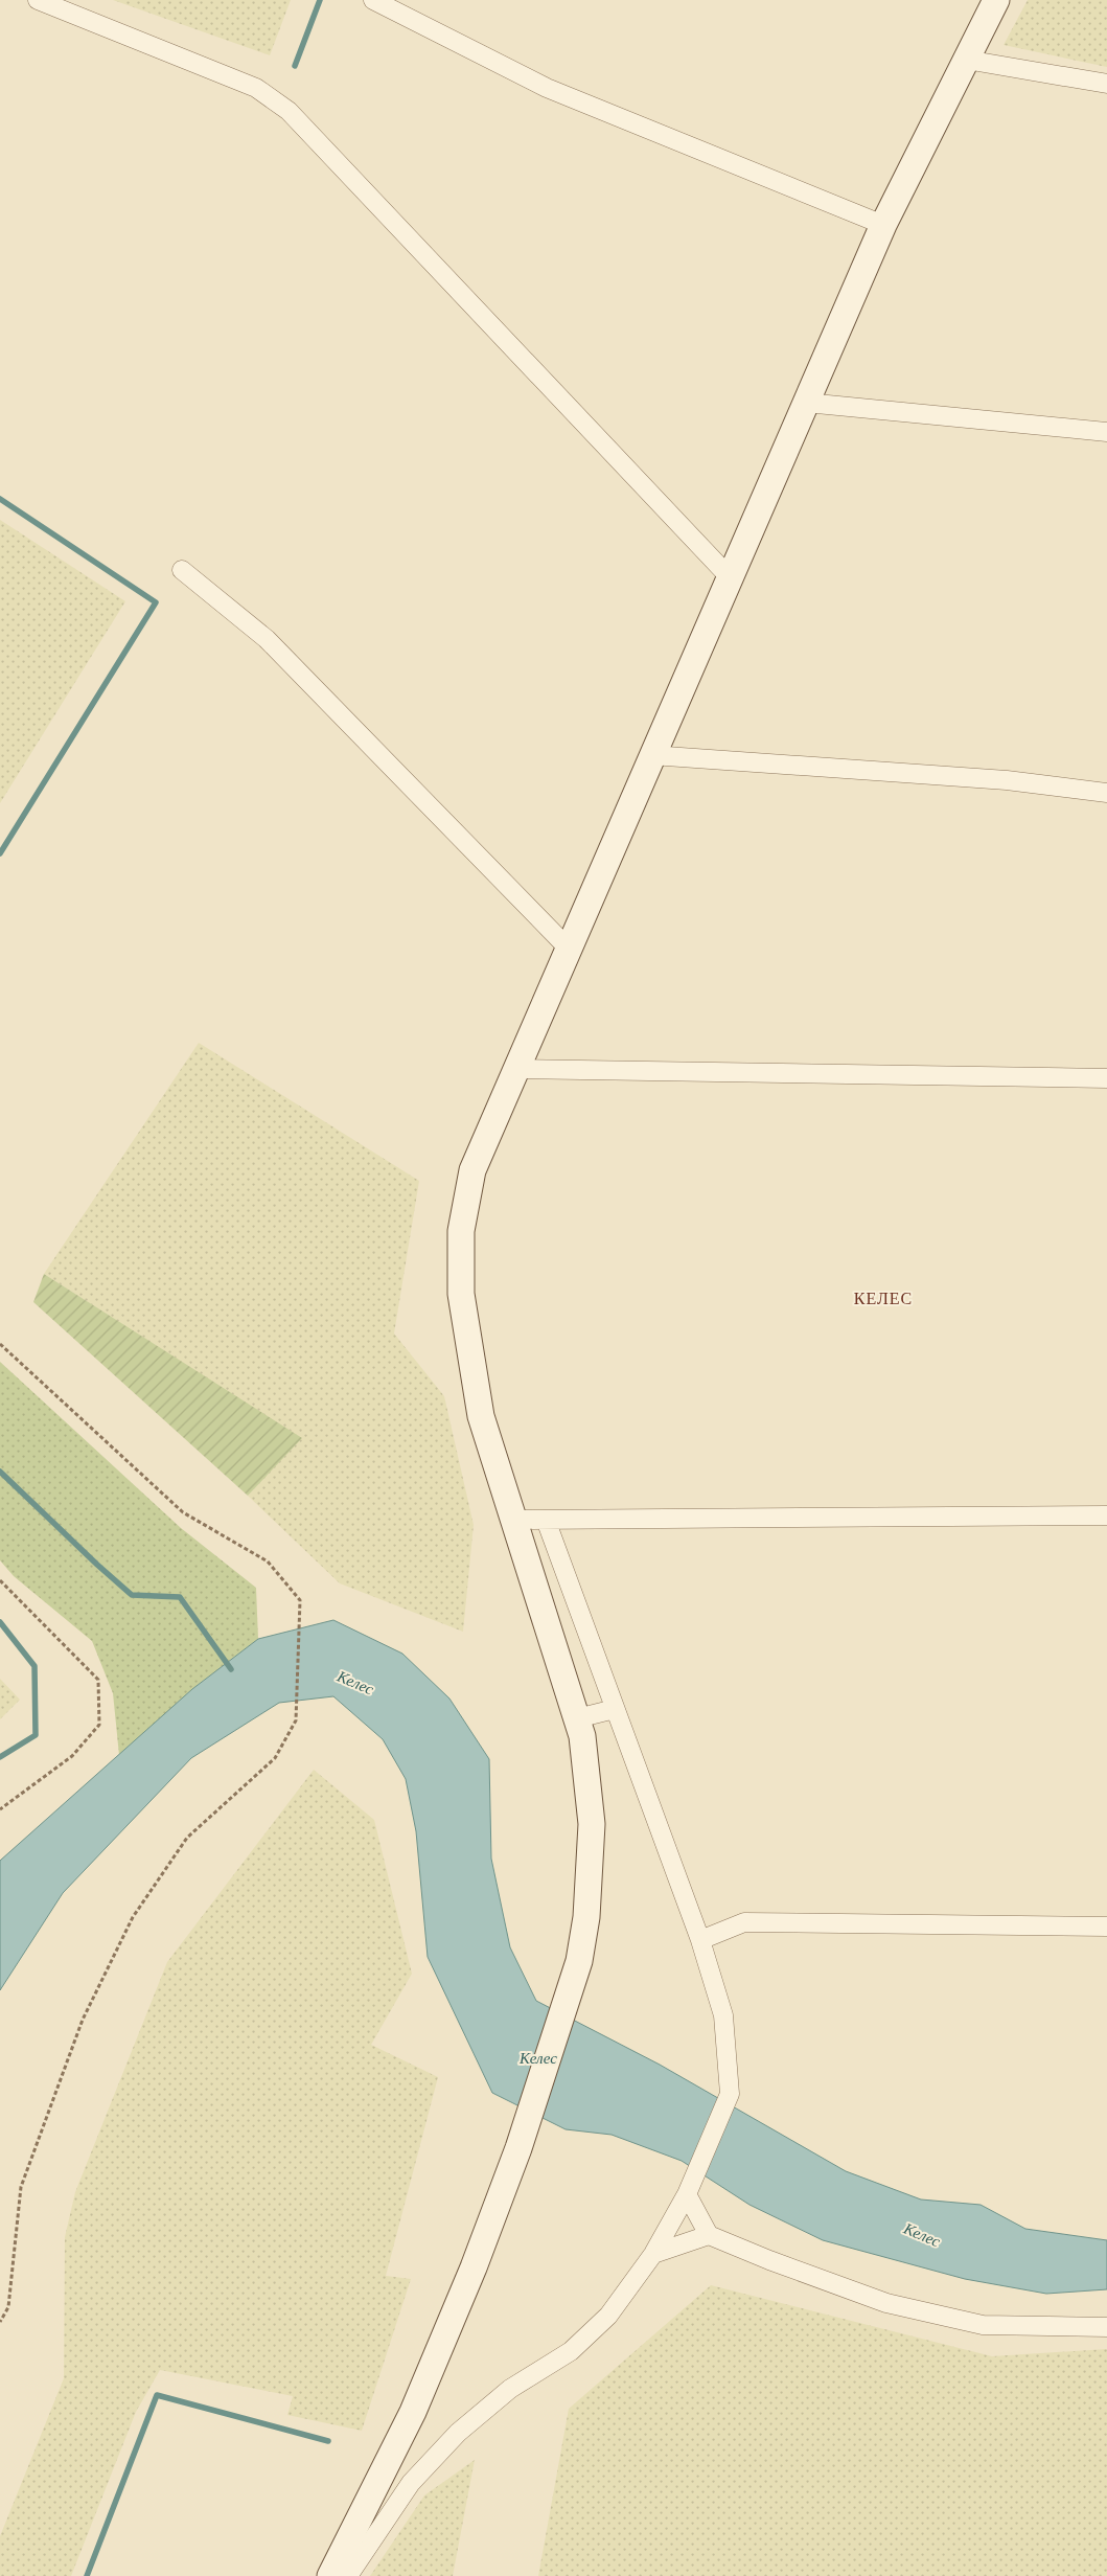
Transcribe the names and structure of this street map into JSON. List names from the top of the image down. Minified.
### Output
{"districts":["КЕЛЕС"],"water":["Келес"]}
